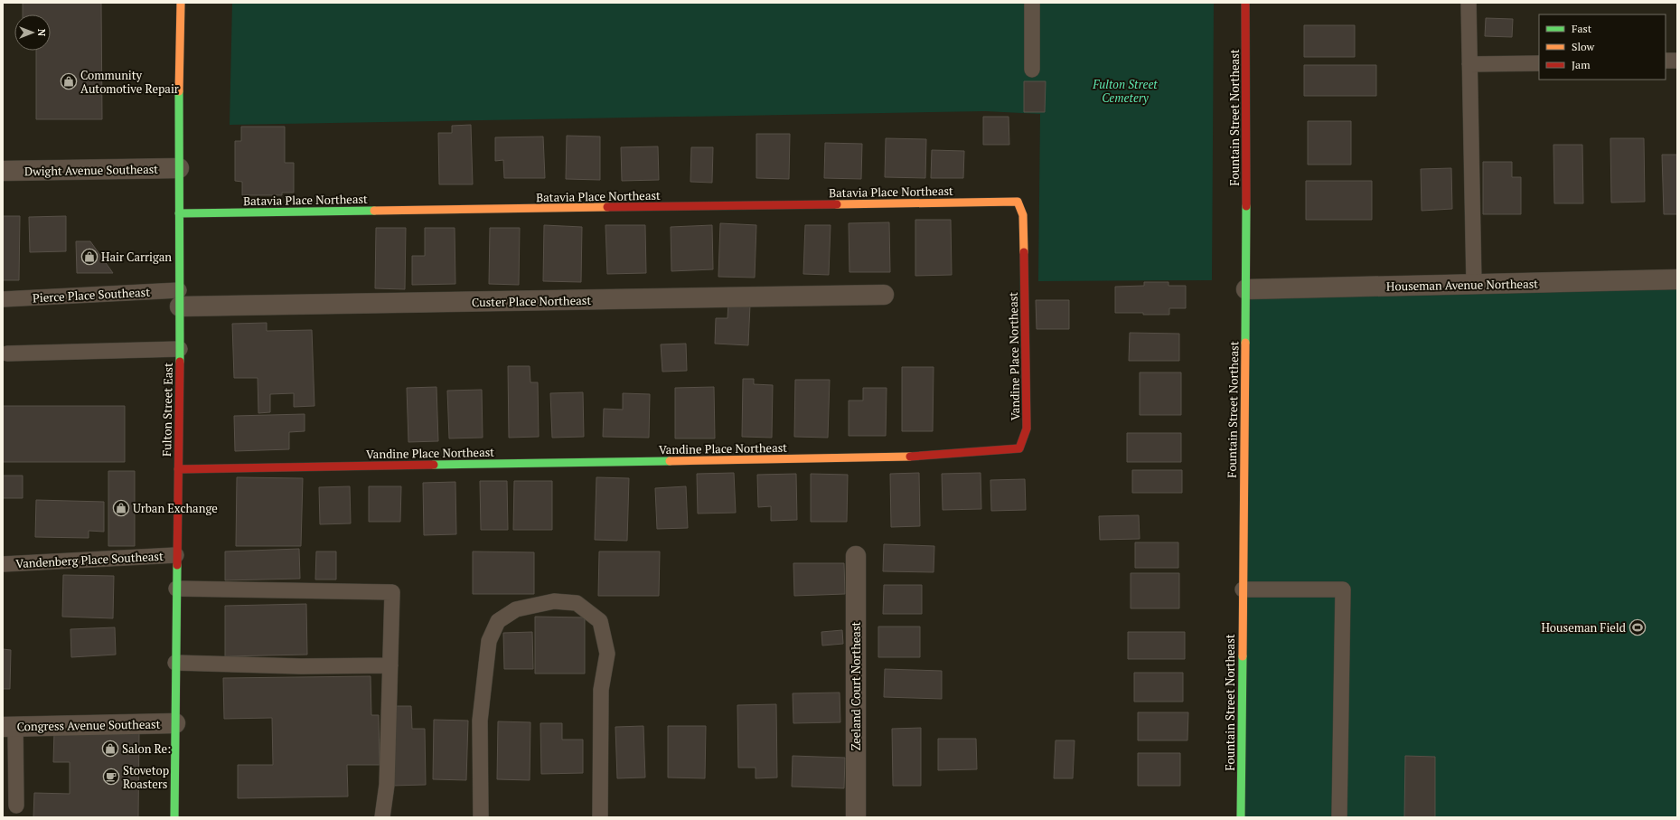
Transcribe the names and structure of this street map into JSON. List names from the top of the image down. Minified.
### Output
{"streets":{"street":["Fountain Street Northeast","Dwight Avenue Southeast","Batavia Place Northeast","Houseman Avenue Northeast","Custer Place Northeast","Vandine Place Northeast","Fulton Street East","Zeeland Court Northeast","Congress Avenue Southeast"],"lane":["Pierce Place Southeast","Vandenberg Place Southeast"]},"crossings":[["Fountain Street Northeast","Houseman Avenue Northeast"],["Dwight Avenue Southeast","Fulton Street East"],["Batavia Place Northeast","Vandine Place Northeast"],["Batavia Place Northeast","Fulton Street East"],["Pierce Place Southeast","Custer Place Northeast"],["Pierce Place Southeast","Fulton Street East"],["Custer Place Northeast","Fulton Street East"],["Vandine Place Northeast","Fulton Street East"],["Fulton Street East","Vandenberg Place Southeast"],["Fulton Street East","Congress Avenue Southeast"]],"parks":["Fulton Street Cemetery"],"places":{"shop":["Community Automotive Repair","Hair Carrigan","Urban Exchange","Salon Re:"],"sports":["Houseman Field"],"cafe":["Stovetop Roasters"]},"legend":["Fast","Slow","Jam"],"north":"right"}
